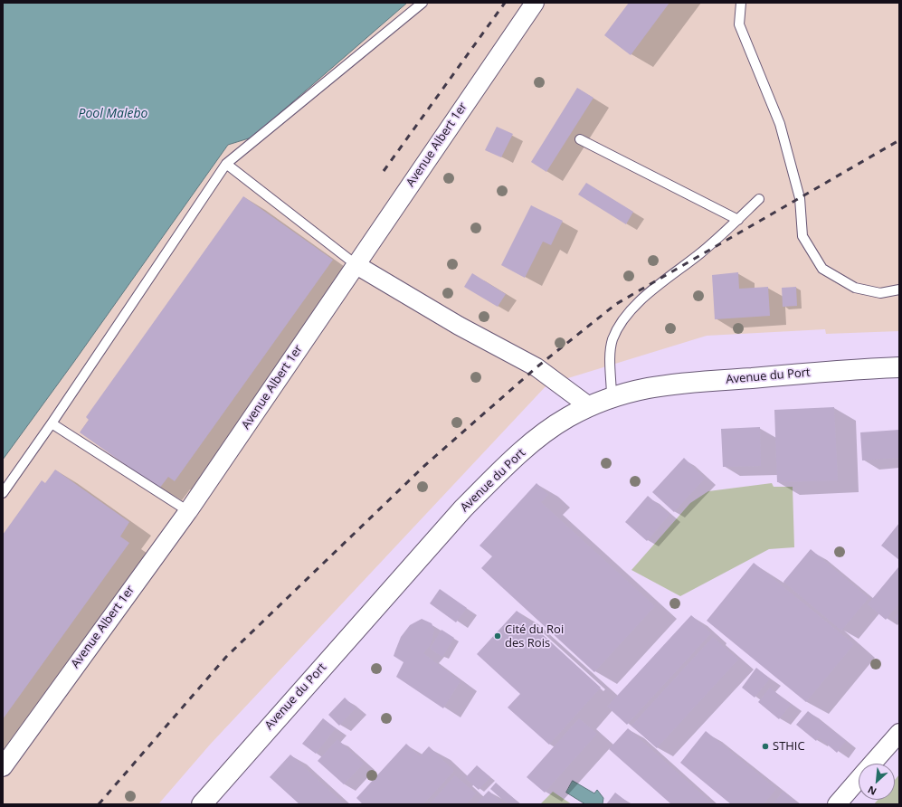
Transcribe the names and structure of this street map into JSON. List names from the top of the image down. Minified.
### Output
{"streets":{"main road":["Avenue du Port"],"street":["Avenue Albert 1er"]},"water":["Pool Malebo"],"places":["Cité du Roi des Rois","STHIC"],"north":"bottom left"}
